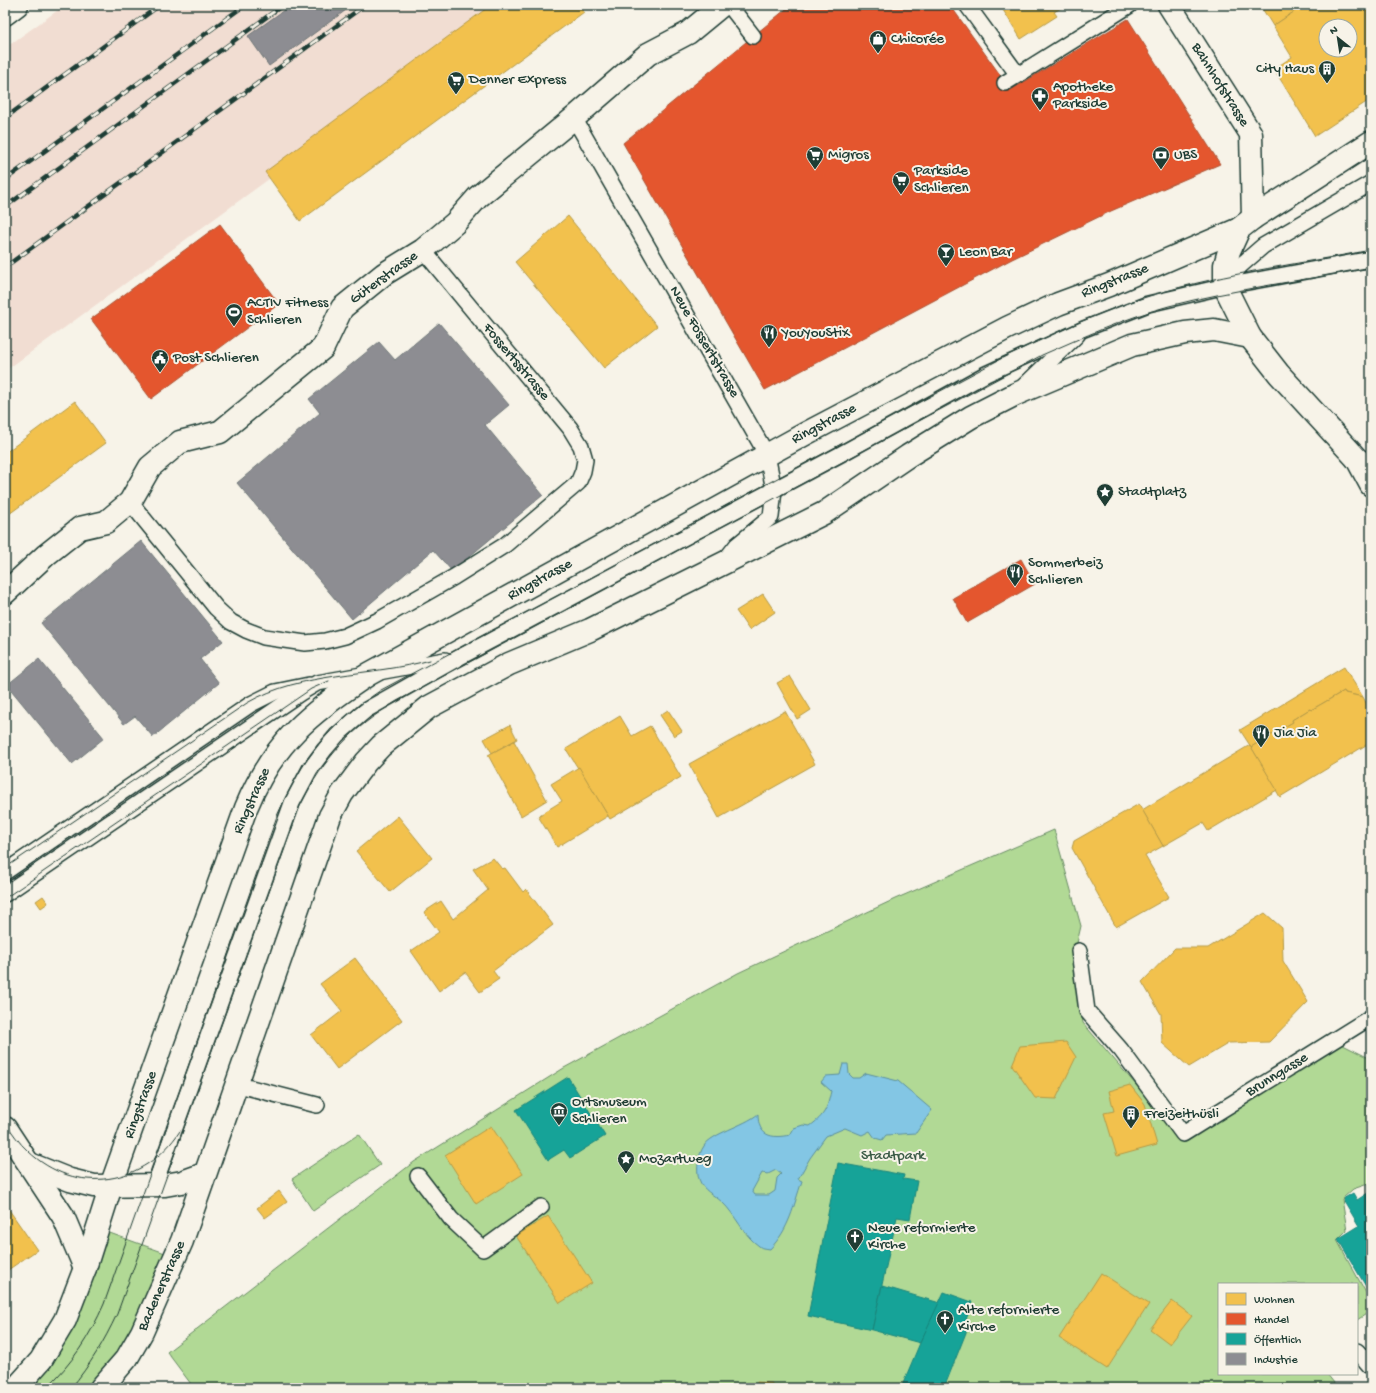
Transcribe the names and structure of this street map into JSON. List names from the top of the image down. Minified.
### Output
{"streets":{"main road":["Bahnhofstrasse","Güterstrasse","Ringstrasse","Badenerstrasse"],"lane":["Neue Fossertstrasse","Fossertsstrasse","Brunngasse"]},"crossings":[["Bahnhofstrasse","Ringstrasse"],["Güterstrasse","Neue Fossertstrasse"],["Güterstrasse","Fossertsstrasse"],["Ringstrasse","Neue Fossertstrasse"]],"parks":["Stadtpark"],"places":{"shop":["Chicorée"],"building":["City Haus","Freizeithüsli"],"supermarket":["Denner Express","Migros","Parkside Schlieren"],"pharmacy":["Apotheke Parkside"],"bank":["UBS"],"bar":["Leon Bar"],"sports":["ACTIV Fitness Schlieren"],"restaurant":["YouYouStiX","Sommerbeiz Schlieren","Jia Jia"],"public building":["Post Schlieren"],"place":["Stadtplatz","Mozartweg"],"museum":["Ortsmuseum Schlieren"],"church":["Neue reformierte Kirche","Alte reformierte Kirche"]},"legend":["Wohnen","Handel","Öffentlich","Industrie"],"north":"top left"}
